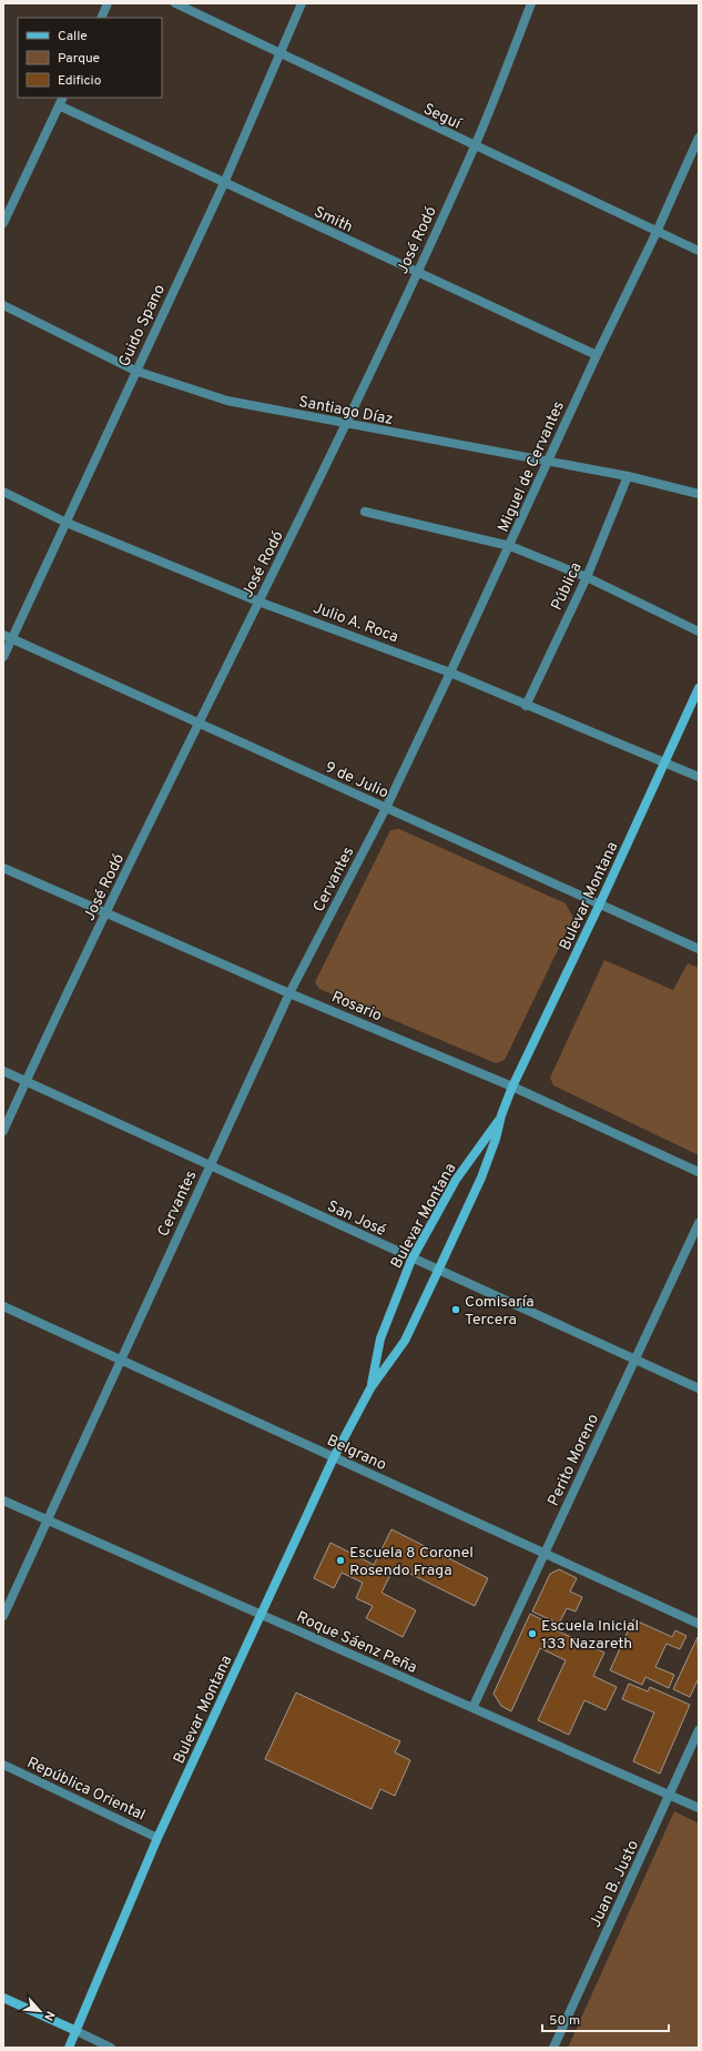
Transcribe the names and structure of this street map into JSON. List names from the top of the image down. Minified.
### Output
{"streets":{"main road":["Bulevar Montana"],"street":["Seguí","Smith","José Rodó","Guido Spano","Santiago Díaz","Miguel de Cervantes","Pública","Julio A. Roca","9 de Julio","Cervantes","Rosario","San José","Belgrano","Perito Moreno","Roque Sáenz Peña","República Oriental","Juan B. Justo"]},"crossings":[["Seguí","José Rodó"],["Seguí","Guido Spano"],["Seguí","Miguel de Cervantes"],["Smith","José Rodó"],["Smith","Guido Spano"],["Smith","Miguel de Cervantes"],["José Rodó","Santiago Díaz"],["José Rodó","Julio A. Roca"],["José Rodó","9 de Julio"],["José Rodó","Rosario"],["José Rodó","San José"],["Guido Spano","Santiago Díaz"],["Guido Spano","Julio A. Roca"],["Guido Spano","9 de Julio"],["Santiago Díaz","Miguel de Cervantes"],["Santiago Díaz","Pública"],["Miguel de Cervantes","Julio A. Roca"],["Miguel de Cervantes","9 de Julio"],["Miguel de Cervantes","Cervantes"],["Pública","Julio A. Roca"],["Julio A. Roca","Bulevar Montana"],["9 de Julio","Cervantes"],["9 de Julio","Bulevar Montana"],["Cervantes","Rosario"],["Cervantes","San José"],["Cervantes","Belgrano"],["Cervantes","Roque Sáenz Peña"],["Bulevar Montana","Rosario"],["Bulevar Montana","San José"],["Bulevar Montana","Belgrano"],["Bulevar Montana","Roque Sáenz Peña"],["Bulevar Montana","República Oriental"],["San José","Perito Moreno"],["Belgrano","Perito Moreno"],["Perito Moreno","Roque Sáenz Peña"],["Roque Sáenz Peña","Juan B. Justo"]],"places":["Comisaría Tercera","Escuela 8 Coronel Rosendo Fraga","Escuela Inicial 133 Nazareth"],"legend":["Calle","Parque","Edificio"],"scale_bar":"50 m","north":"bottom right"}
